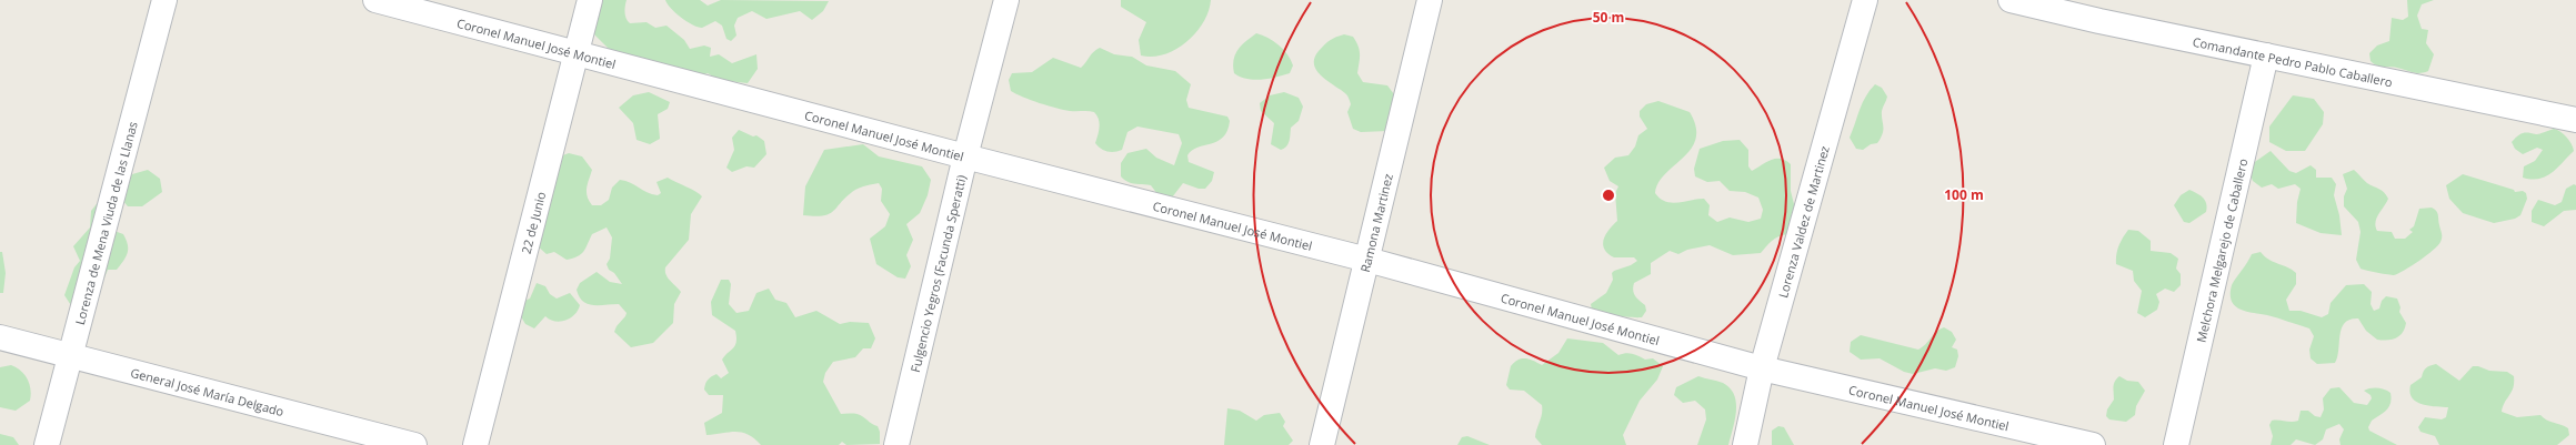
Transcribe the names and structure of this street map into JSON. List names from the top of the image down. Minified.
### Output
{"streets":{"street":["Coronel Manuel José Montiel","Comandante Pedro Pablo Caballero","Lorenza de Mena Viuda de las Llanas","Lorenza Valdez de Martinez","22 de Junio","Ramona Martinez","Melchora Melgarejo de Caballero","Fulgencio Yegros (Facunda Speratti)","General José María Delgado"]},"crossings":[["Coronel Manuel José Montiel","Lorenza Valdez de Martinez"],["Coronel Manuel José Montiel","22 de Junio"],["Coronel Manuel José Montiel","Ramona Martinez"],["Coronel Manuel José Montiel","Fulgencio Yegros (Facunda Speratti)"],["Comandante Pedro Pablo Caballero","Melchora Melgarejo de Caballero"],["Lorenza de Mena Viuda de las Llanas","General José María Delgado"]],"rings":["50 m","100 m"]}
